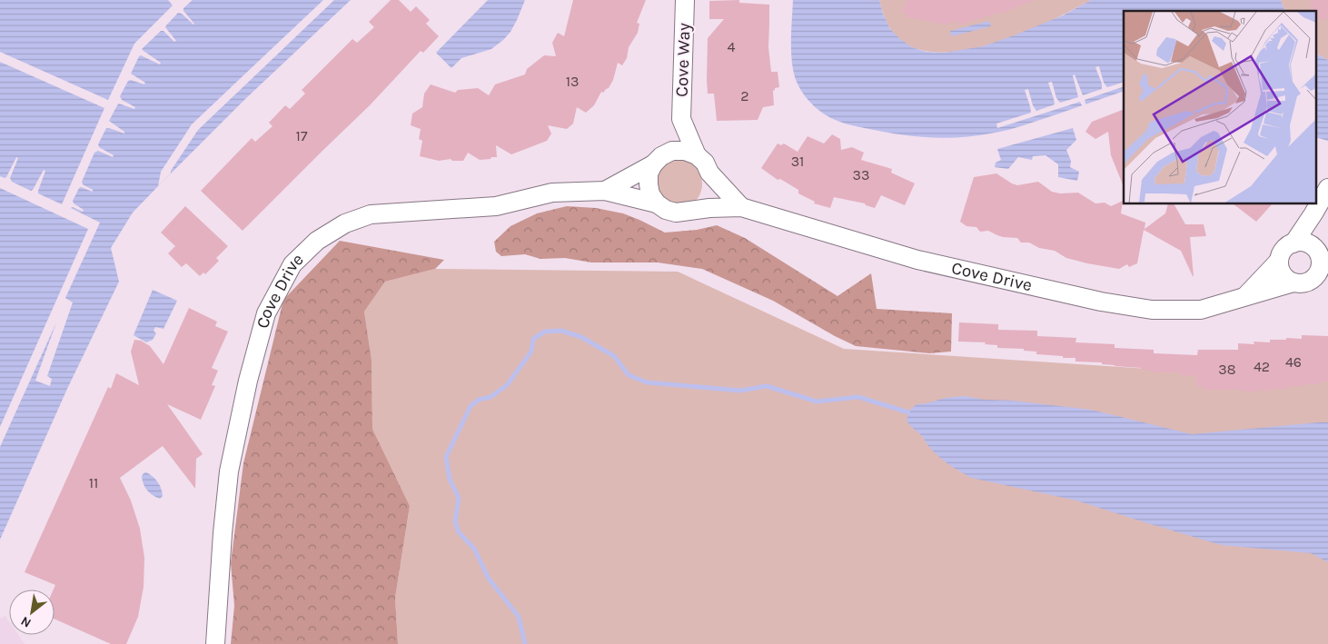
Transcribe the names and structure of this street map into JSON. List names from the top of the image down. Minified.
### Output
{"streets":{"street":["Cove Way","Cove Drive"]},"crossings":[["Cove Way","Cove Drive"]],"house_numbers":["4","13","2","17","31","33","46","42","38","11"],"north":"bottom left"}
